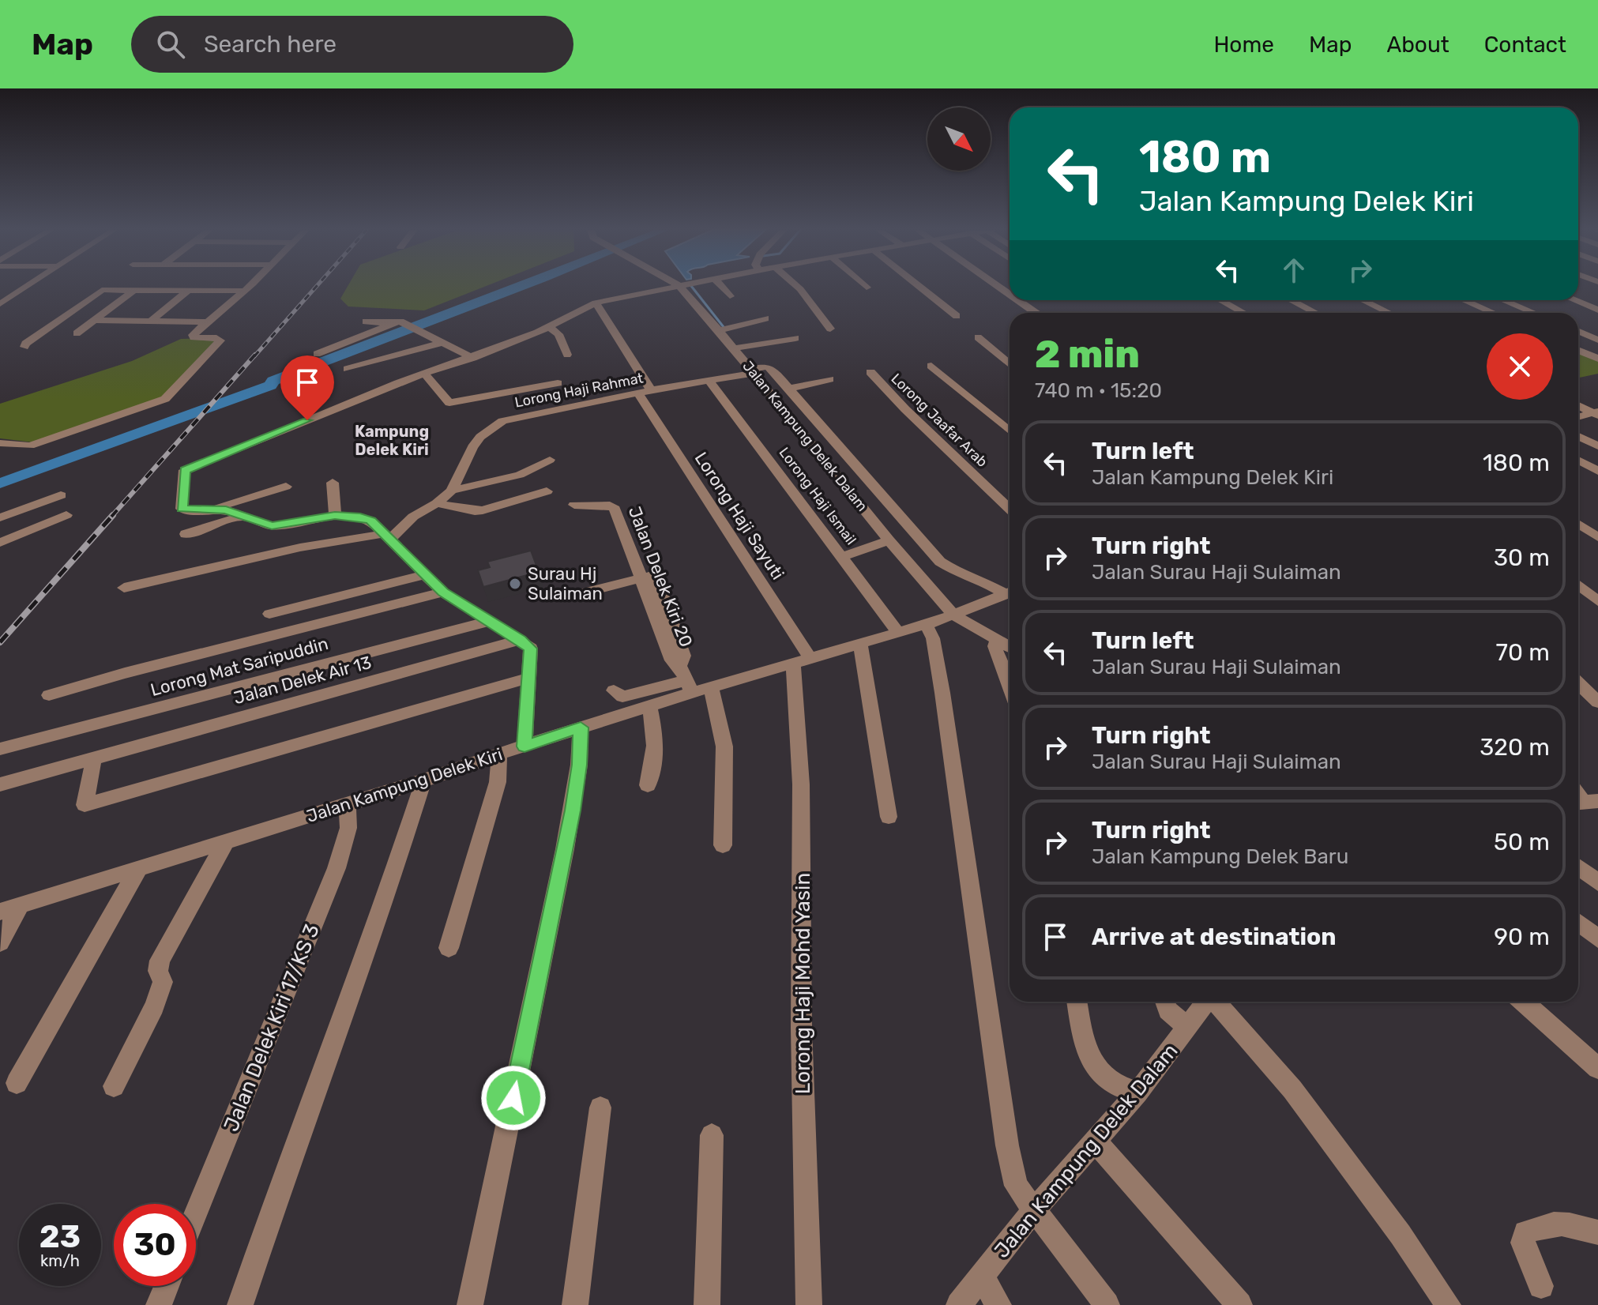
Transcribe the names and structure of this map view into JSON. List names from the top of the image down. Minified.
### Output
{"streets":{"street":["Lorong Haji Rahmat","Lorong Jaafar Arab","Jalan Kampung Delek Dalam","Lorong Haji Ismail","Lorong Haji Sayuti","Jalan Delek Kiri 20","Lorong Mat Saripuddin","Jalan Delek Air 13","Jalan Kampung Delek Kiri","Lorong Haji Mohd Yasin","Jalan Delek Kiri 17/KS 3"]},"crossings":[["Lorong Haji Rahmat","Jalan Kampung Delek Dalam"],["Lorong Haji Rahmat","Lorong Haji Ismail"],["Lorong Haji Rahmat","Lorong Haji Sayuti"],["Jalan Kampung Delek Dalam","Jalan Kampung Delek Kiri"],["Lorong Haji Ismail","Jalan Kampung Delek Kiri"],["Lorong Haji Sayuti","Jalan Kampung Delek Kiri"],["Lorong Haji Sayuti","Lorong Haji Mohd Yasin"],["Jalan Delek Kiri 20","Jalan Kampung Delek Kiri"],["Jalan Kampung Delek Kiri","Lorong Haji Mohd Yasin"],["Jalan Kampung Delek Kiri","Jalan Delek Kiri 17/KS 3"]],"districts":["Kampung Delek Kiri"],"places":["Surau Hj Sulaiman"],"north":"bottom right","page":{"header":"Map","search":"Search here","nav":["Home","Map","About","Contact"],"turn":["180 m","Jalan Kampung Delek Kiri"],"heading":["2 min","740 m · 15:20"],"list":[{"name":"Turn left","note":"Jalan Kampung Delek Kiri","value":"180 m"},{"name":"Turn right","note":"Jalan Surau Haji Sulaiman","value":"30 m"},{"name":"Turn left","note":"Jalan Surau Haji Sulaiman","value":"70 m"},{"name":"Turn right","note":"Jalan Surau Haji Sulaiman","value":"320 m"},{"name":"Turn right","note":"Jalan Kampung Delek Baru","value":"50 m"},{"name":"Arrive at destination","value":"90 m"}],"speed":"23 km/h","limit":"30"}}
